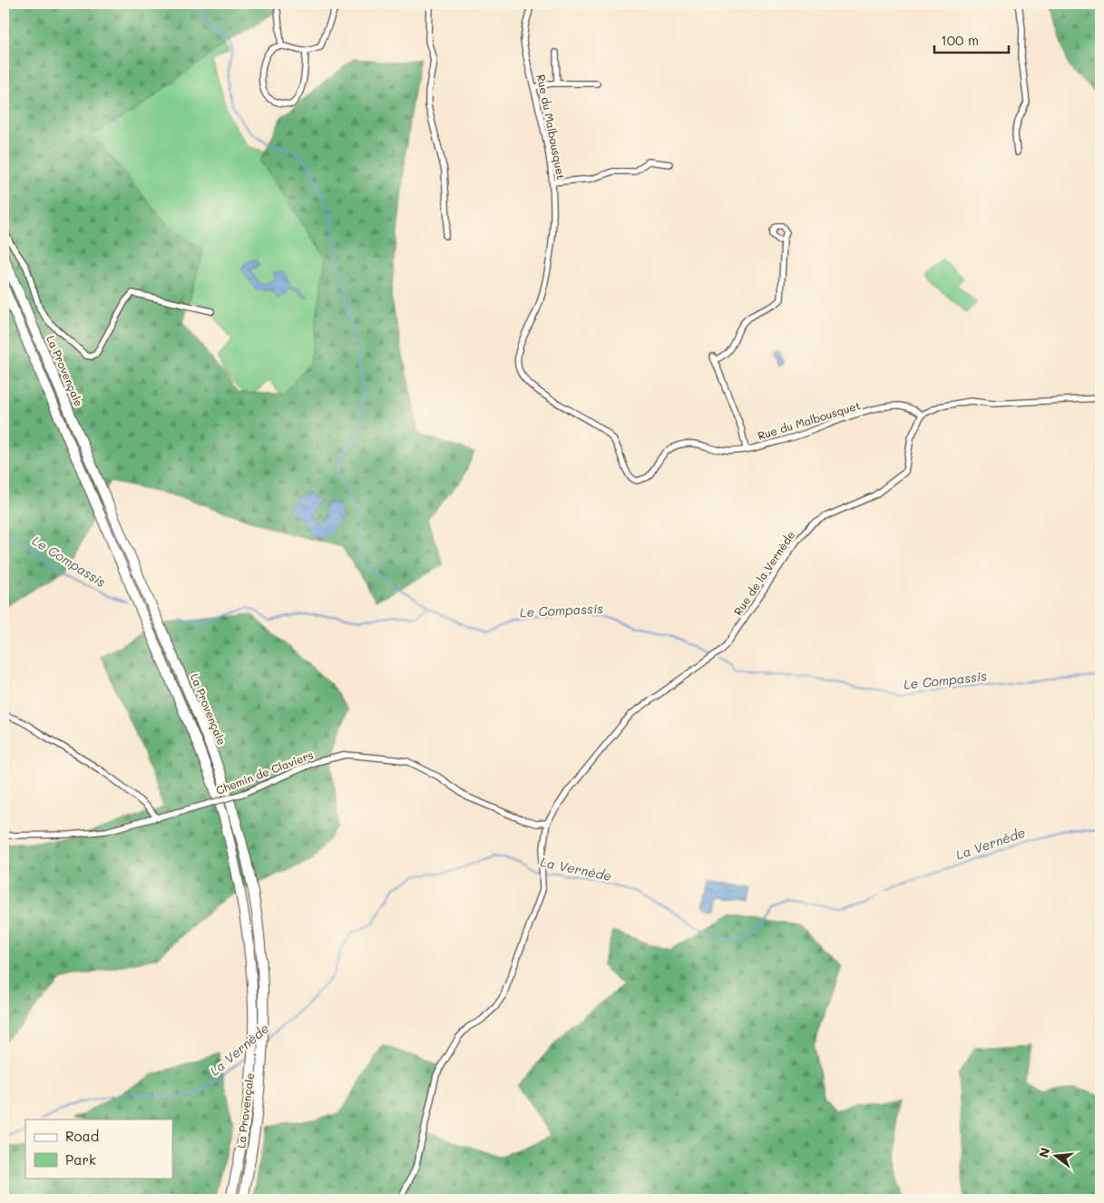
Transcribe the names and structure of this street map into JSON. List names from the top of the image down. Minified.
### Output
{"streets":{"highway":["La Provençale"],"street":["Rue du Malbousquet","Rue de la Vernède","Chemin de Claviers"]},"crossings":[["Rue du Malbousquet","Rue de la Vernède"],["Rue de la Vernède","Chemin de Claviers"]],"water":["Le Compassis","La Vernède"],"legend":["Road","Park"],"scale_bar":"100 m","north":"left"}
